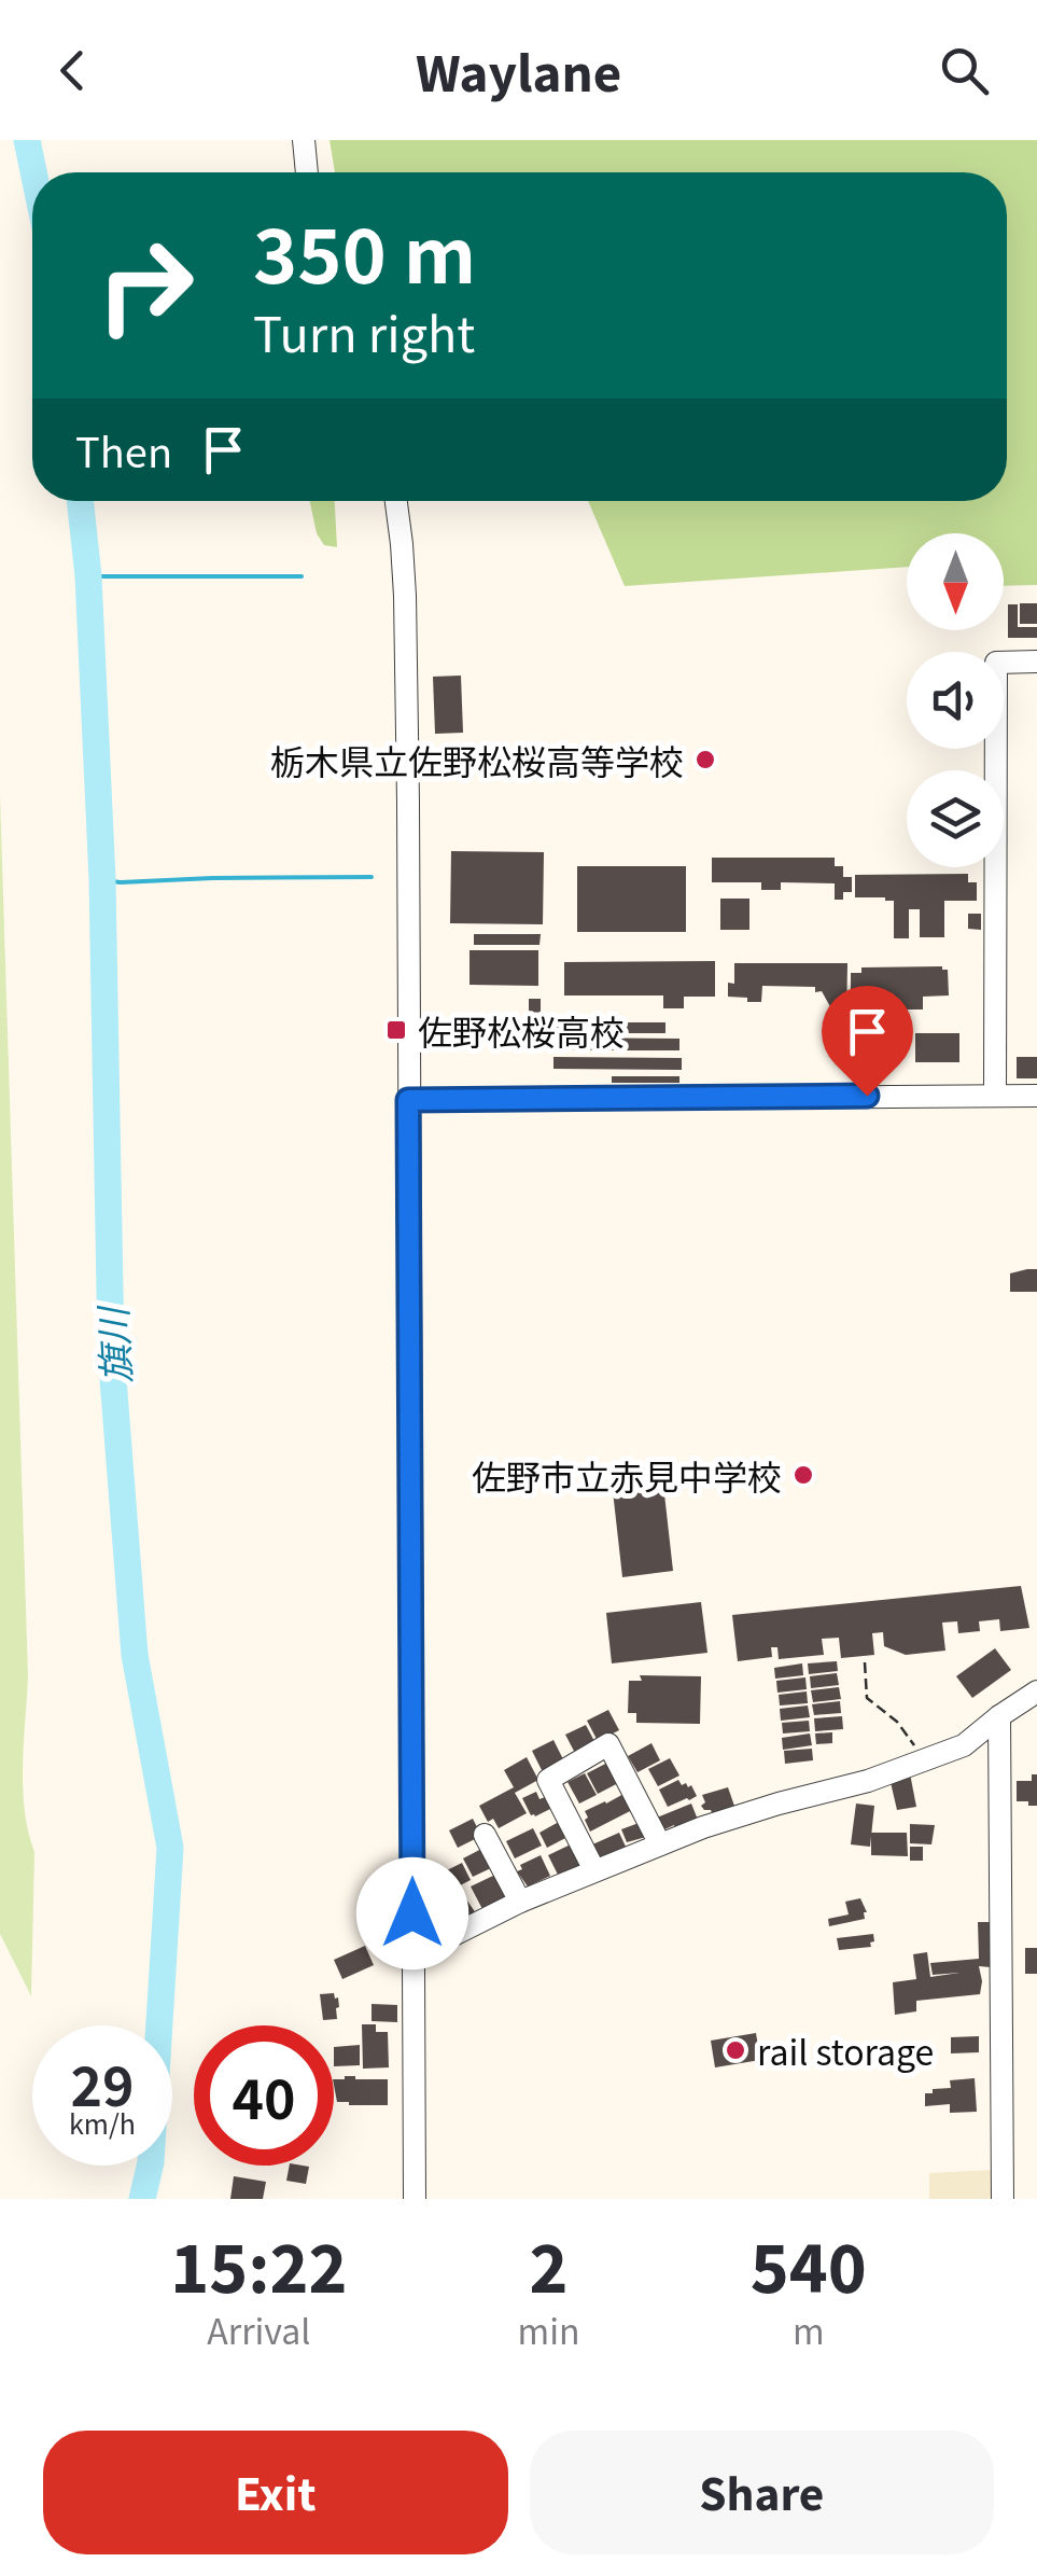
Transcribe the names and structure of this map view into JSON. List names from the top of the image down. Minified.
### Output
{"water":["旗川"],"places":{"other":["栃木県立佐野松桜高等学校","佐野市立赤見中学校","rail storage"],"transit":["佐野松桜高校"]},"north":"bottom","page":{"header":"Waylane","turn":["350 m","Turn right"],"then":"Then","speed":"29 km/h","limit":"40","eta":["15:22","Arrival","2","min","540","m"],"buttons":["Exit","Share"]}}
